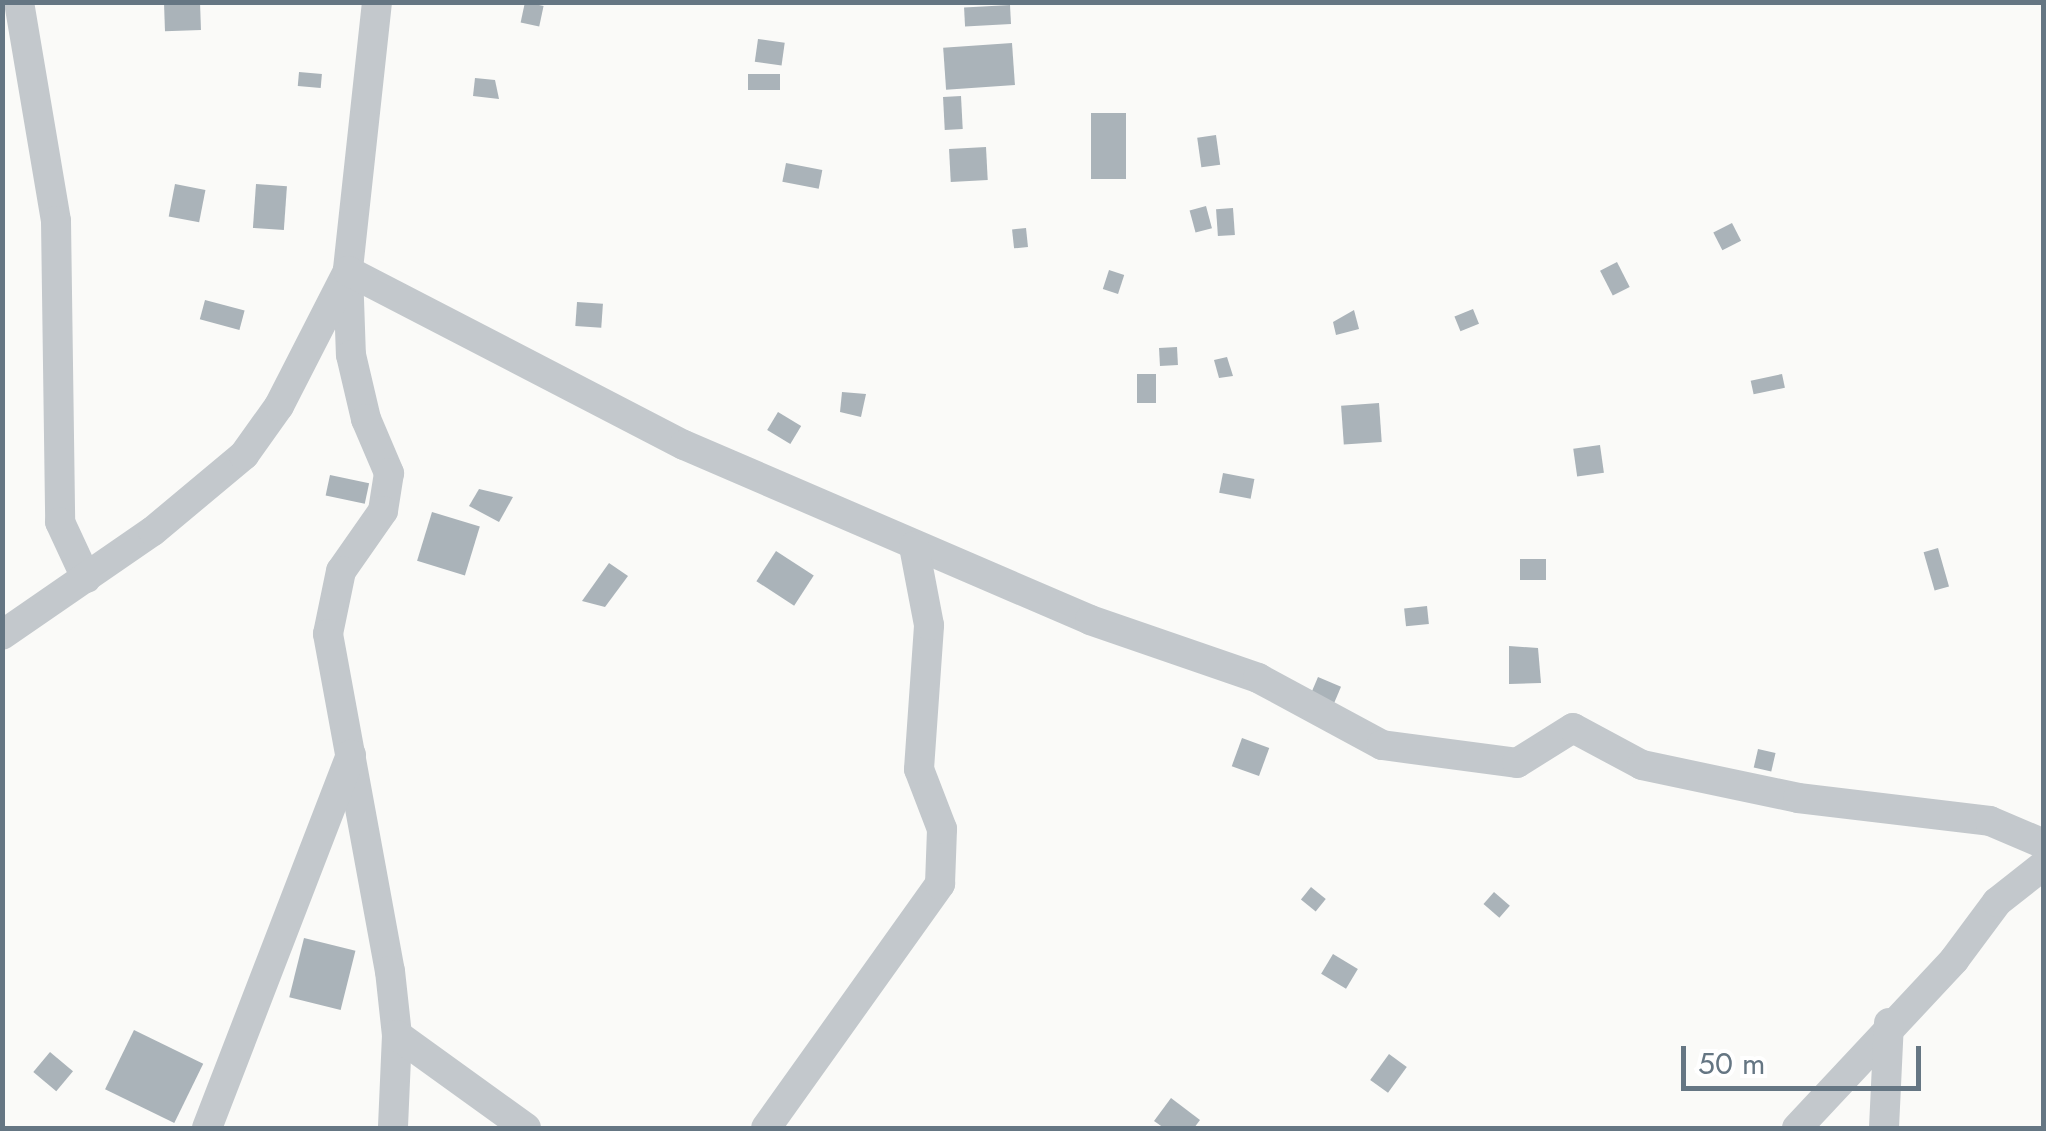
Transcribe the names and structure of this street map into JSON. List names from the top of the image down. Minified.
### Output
{"scale_bar":"50 m"}
